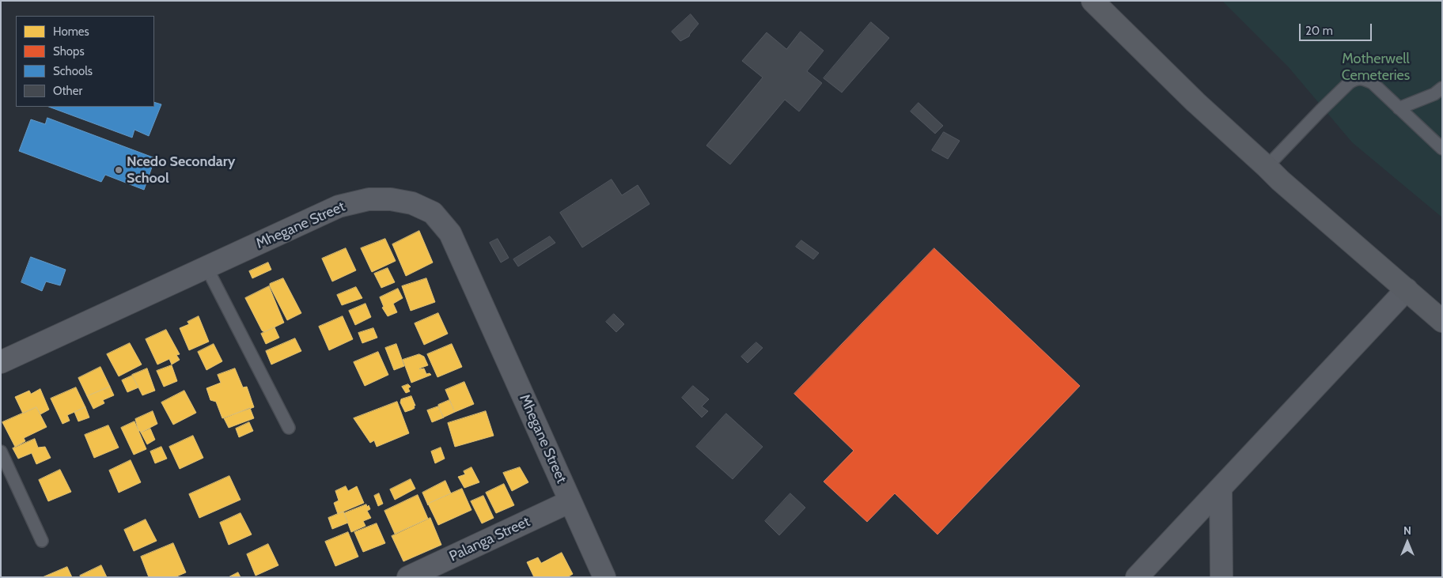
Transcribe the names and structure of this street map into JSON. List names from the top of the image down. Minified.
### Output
{"streets":{"street":["Mhegane Street","Palanga Street"]},"crossings":[["Mhegane Street","Palanga Street"]],"parks":["Motherwell Cemeteries"],"places":["Ncedo Secondary School"],"legend":["Homes","Shops","Schools","Other"],"scale_bar":"20 m","north":"top"}
